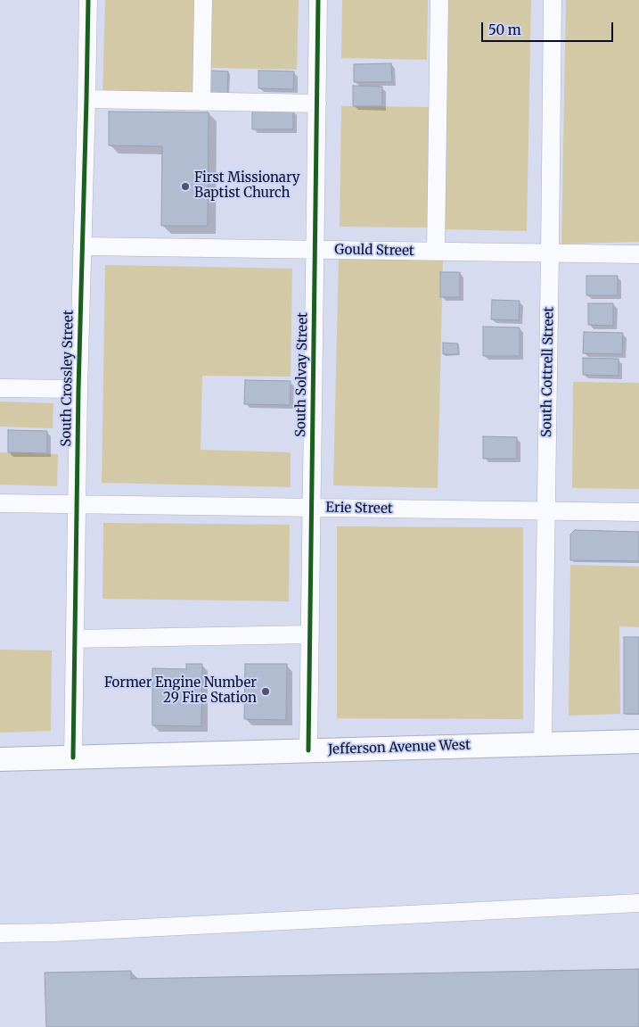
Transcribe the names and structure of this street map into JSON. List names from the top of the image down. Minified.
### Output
{"streets":{"main road":["Jefferson Avenue West"],"street":["Gould Street","South Cottrell Street","South Solvay Street","South Crossley Street","Erie Street"]},"crossings":[["Gould Street","South Cottrell Street"],["Gould Street","South Solvay Street"],["Gould Street","South Crossley Street"],["South Cottrell Street","Erie Street"],["South Cottrell Street","Jefferson Avenue West"],["South Solvay Street","Erie Street"],["South Solvay Street","Jefferson Avenue West"],["South Crossley Street","Erie Street"],["South Crossley Street","Jefferson Avenue West"]],"places":["First Missionary Baptist Church","Former Engine Number 29 Fire Station"],"scale_bar":"50 m"}
